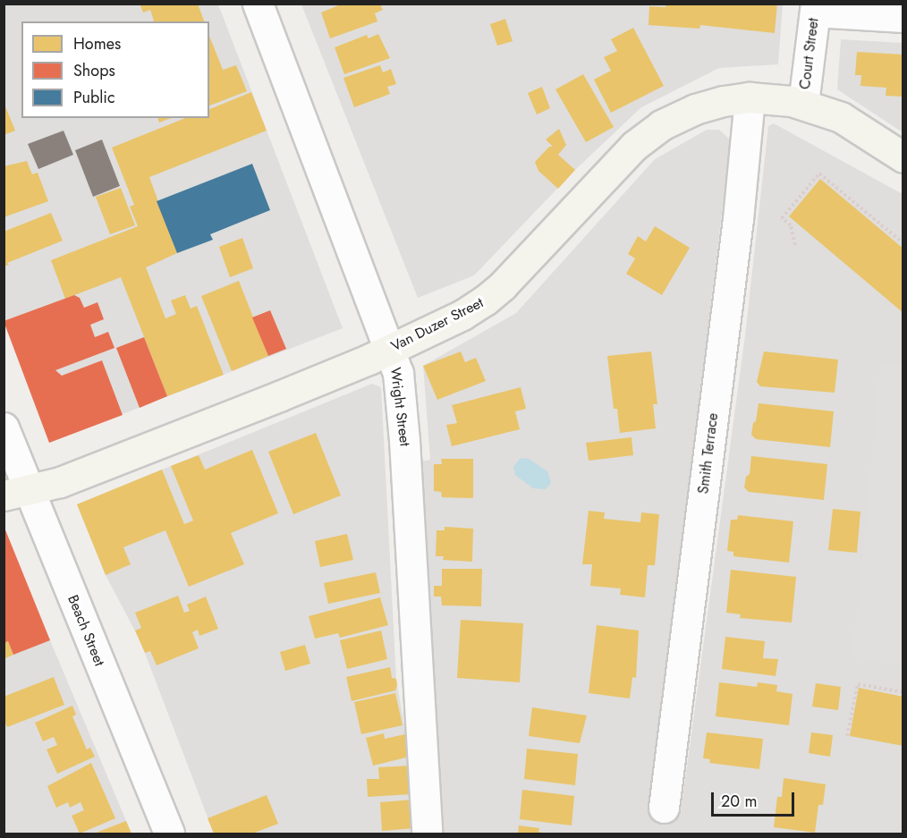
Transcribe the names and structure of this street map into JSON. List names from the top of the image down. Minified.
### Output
{"streets":{"main road":["Van Duzer Street"],"street":["Court Street","Wright Street","Smith Terrace","Beach Street"]},"crossings":[["Court Street","Van Duzer Street"],["Van Duzer Street","Wright Street"],["Van Duzer Street","Smith Terrace"],["Van Duzer Street","Beach Street"]],"legend":["Homes","Shops","Public"],"scale_bar":"20 m"}
